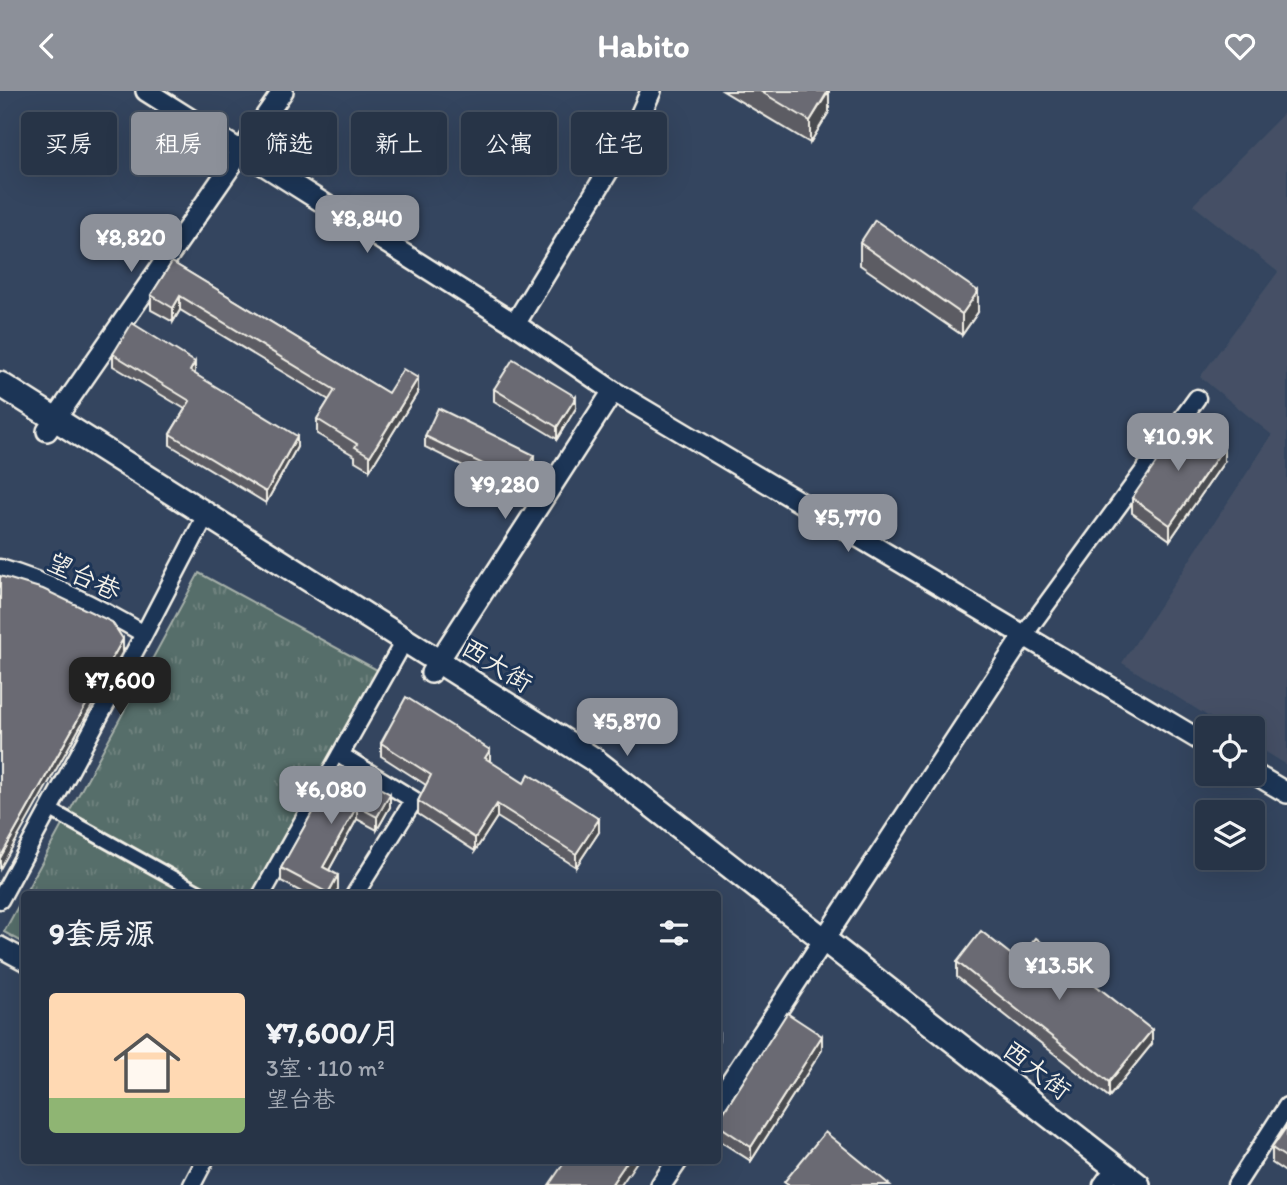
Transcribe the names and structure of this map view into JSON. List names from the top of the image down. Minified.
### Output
{"streets":{"main road":["西大街"],"street":["望台巷"]},"page":{"header":"Habito","chip":["买房","租房","筛选","新上","公寓","住宅"],"price":["¥8,840","¥8,820","¥10.9K","¥9,280","¥5,770","¥7,600","¥5,870","¥6,080","¥13.5K"],"heading":"9套房源","list":[{"name":"¥7,600/月","note":"3室 · 110 m² · 望台巷"}]}}
